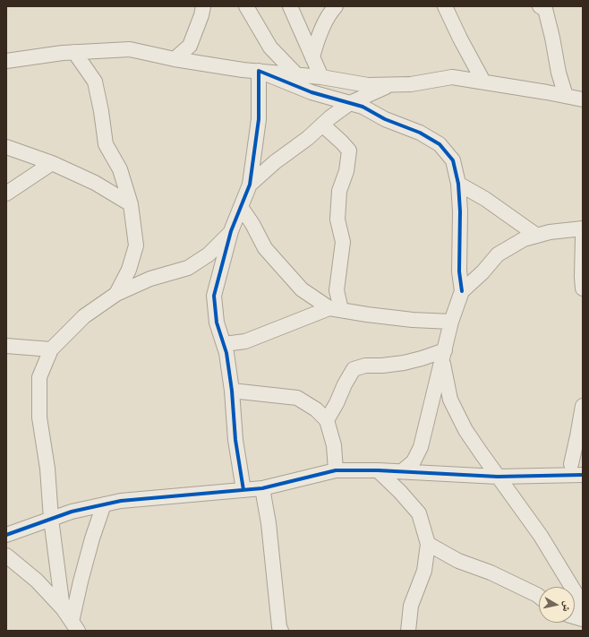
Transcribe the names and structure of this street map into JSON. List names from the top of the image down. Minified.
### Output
{"north":"right"}
